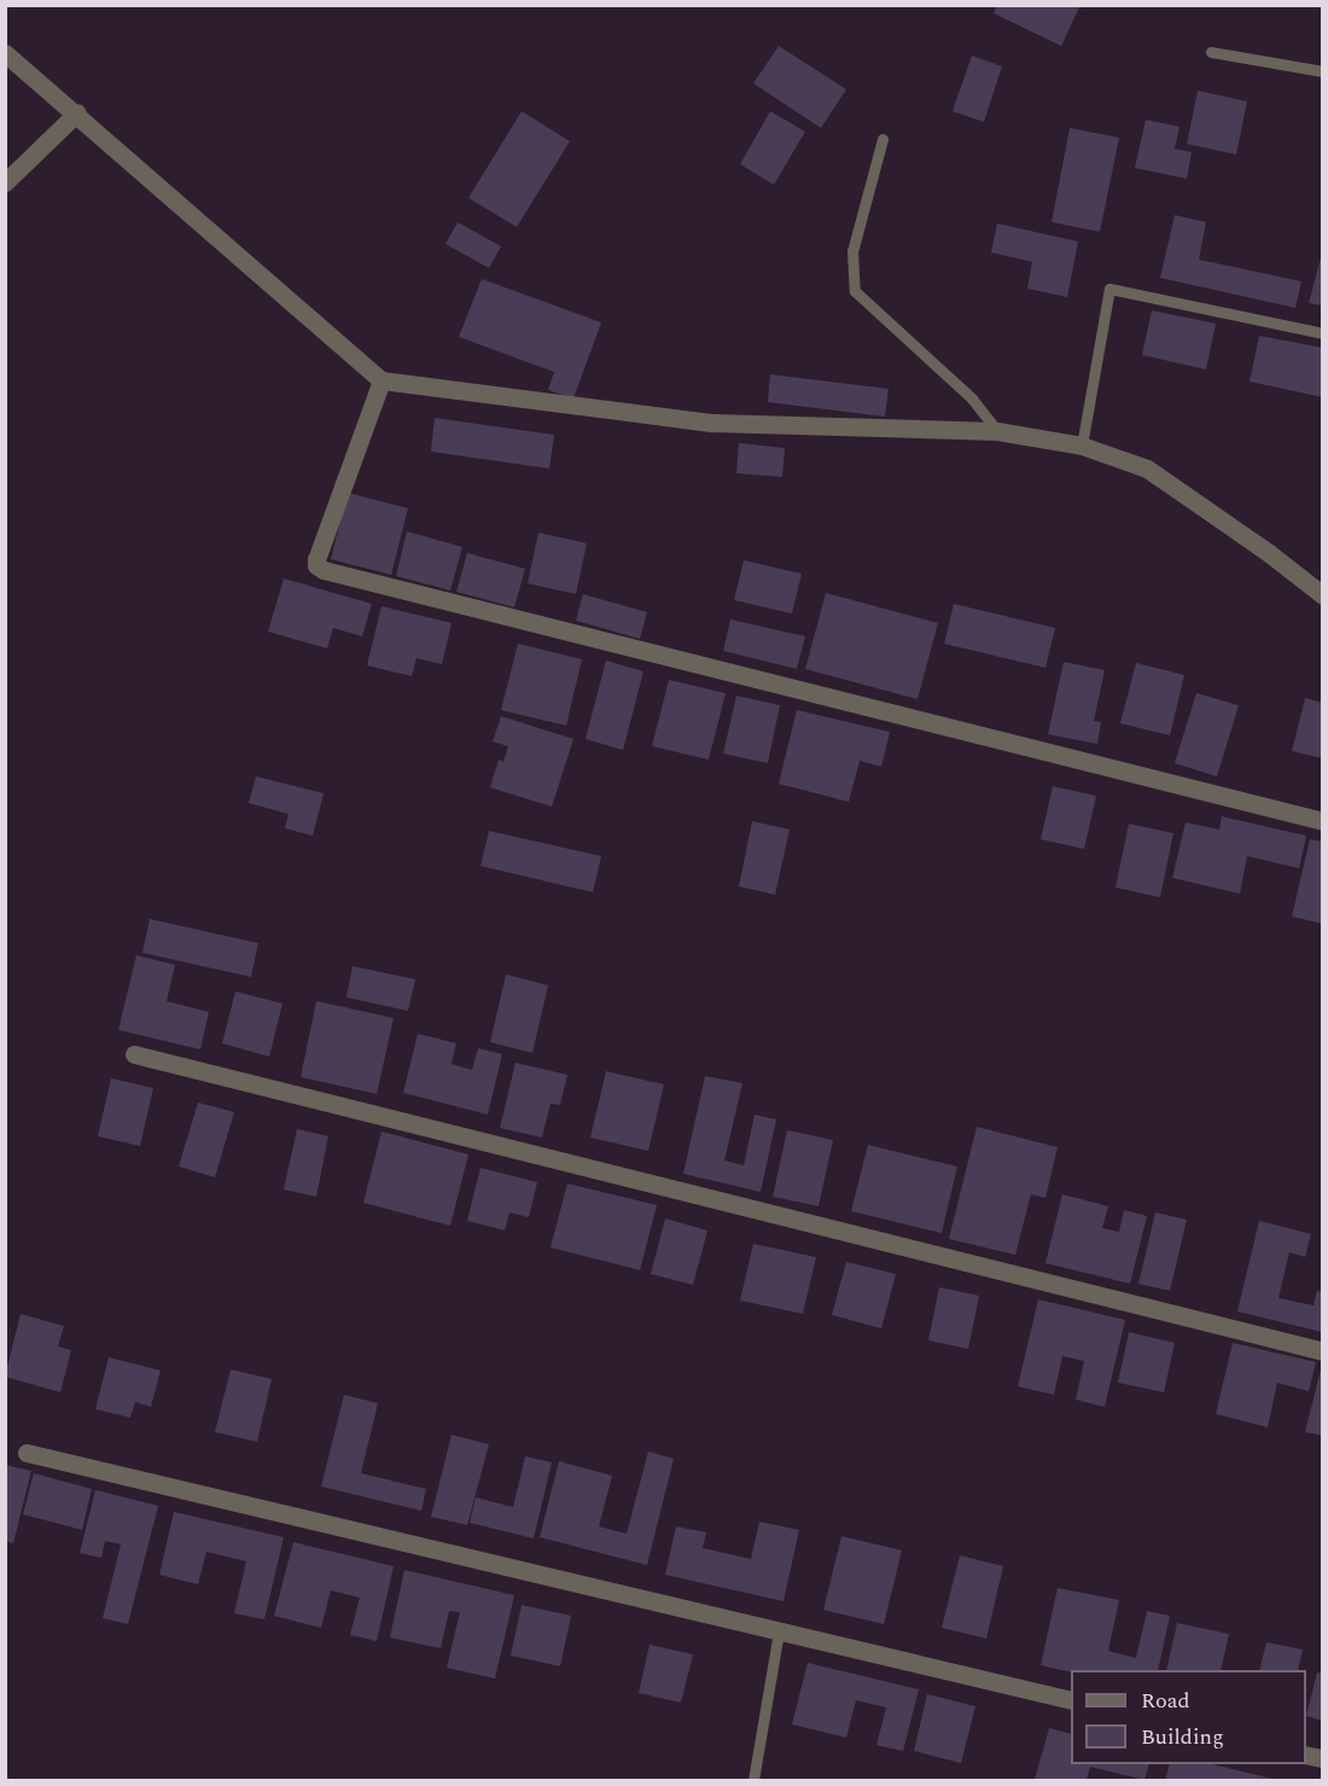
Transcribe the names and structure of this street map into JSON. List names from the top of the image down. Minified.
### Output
{"legend":["Road","Building"]}
